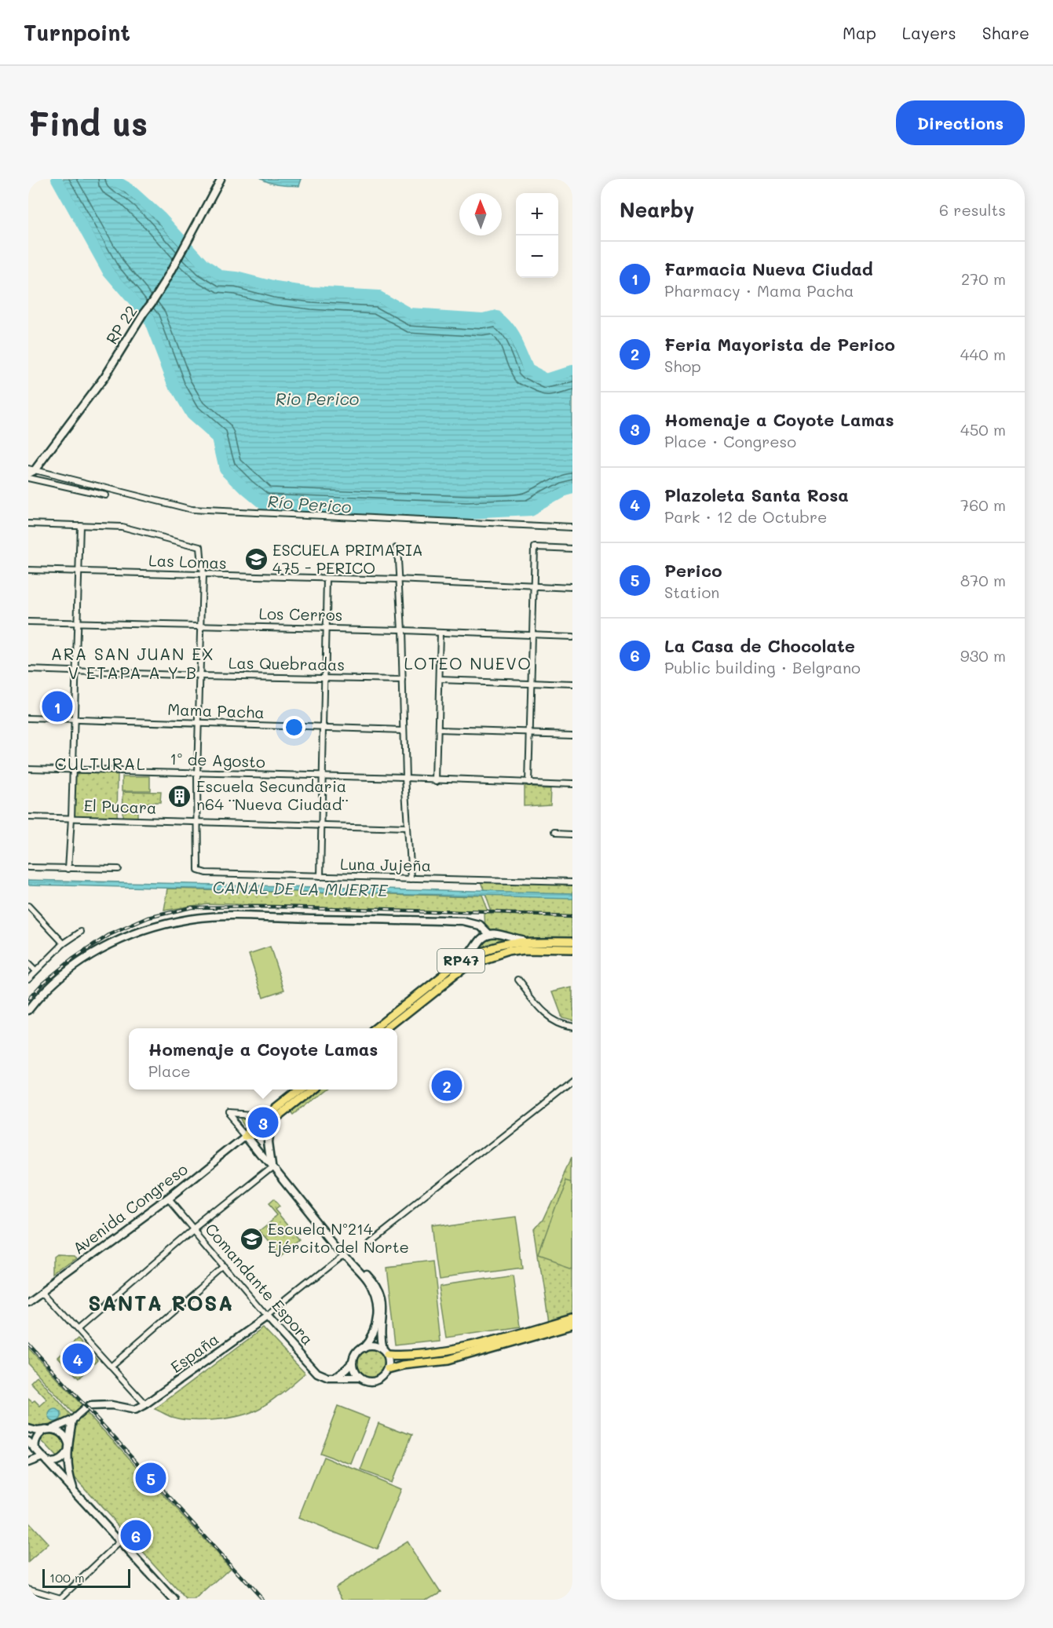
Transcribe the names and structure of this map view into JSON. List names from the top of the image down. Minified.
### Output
{"streets":{"main road":["RP47"],"street":["RP 22","Las Lomas","Los Cerros","Las Quebradas","Mama Pacha","1º de Agosto","El Pucara","Luna Jujeña","Avenida Congreso","Comandante Espora","España"]},"crossings":[["El Pucara","Luna Jujeña"],["Avenida Congreso","Comandante Espora"],["Comandante Espora","España"]],"districts":["ARA SAN JUAN EX V ETAPA A Y B","LOTEO NUEVO","CULTURAL","SANTA ROSA"],"water":["Rio Perico","Río Perico","CANAL DE LA MUERTE"],"places":{"school or university":["ESCUELA PRIMARIA 475 - PERICO","Escuela Nº214 Ejército del Norte"],"building":["Escuela Secundaria n64 ¨Nueva Ciudad¨"]},"scale_bar":"100 m","north":"top","page":{"header":"Turnpoint","nav":["Map","Layers","Share"],"buttons":"Directions","title":"Find us","heading":["Nearby","6 results"],"map_buttons":["+","−"],"list":[{"mark":"1","name":"Farmacia Nueva Ciudad","note":"Pharmacy · Mama Pacha","value":"270 m"},{"mark":"2","name":"Feria Mayorista de Perico","note":"Shop","value":"440 m"},{"mark":"3","name":"Homenaje a Coyote Lamas","note":"Place · Congreso","value":"450 m"},{"mark":"4","name":"Plazoleta Santa Rosa","note":"Park · 12 de Octubre","value":"760 m"},{"mark":"5","name":"Perico","note":"Station","value":"870 m"},{"mark":"6","name":"La Casa de Chocolate","note":"Public building · Belgrano","value":"930 m"}],"pins":["1","2","3","4","5","6"],"popup":["Homenaje a Coyote Lamas","Place"],"scale":"100 m"}}
